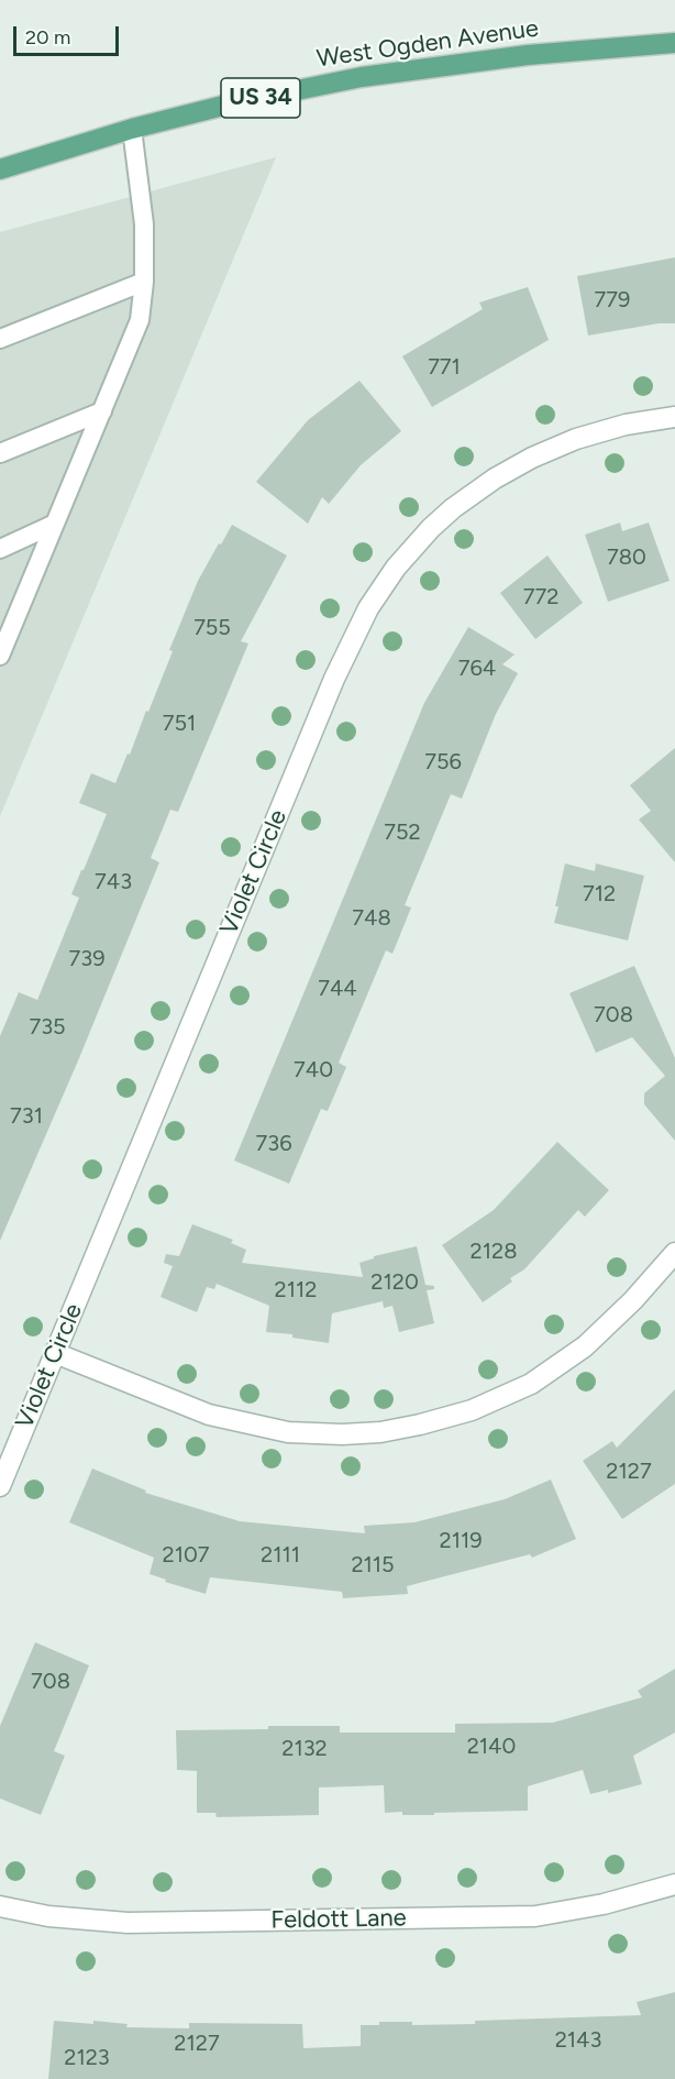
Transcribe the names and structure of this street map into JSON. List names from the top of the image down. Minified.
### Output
{"streets":{"main road":["West Ogden Avenue","US 34"],"street":["Violet Circle","Feldott Lane"]},"house_numbers":["779","771","780","772","755","764","751","756","752","743","712","748","739","744","708","735","740","731","736","2128","2120","2112","2127","2119","2107","2111","2115","708","2140","2132","2143","2127","2123"],"scale_bar":"20 m"}
